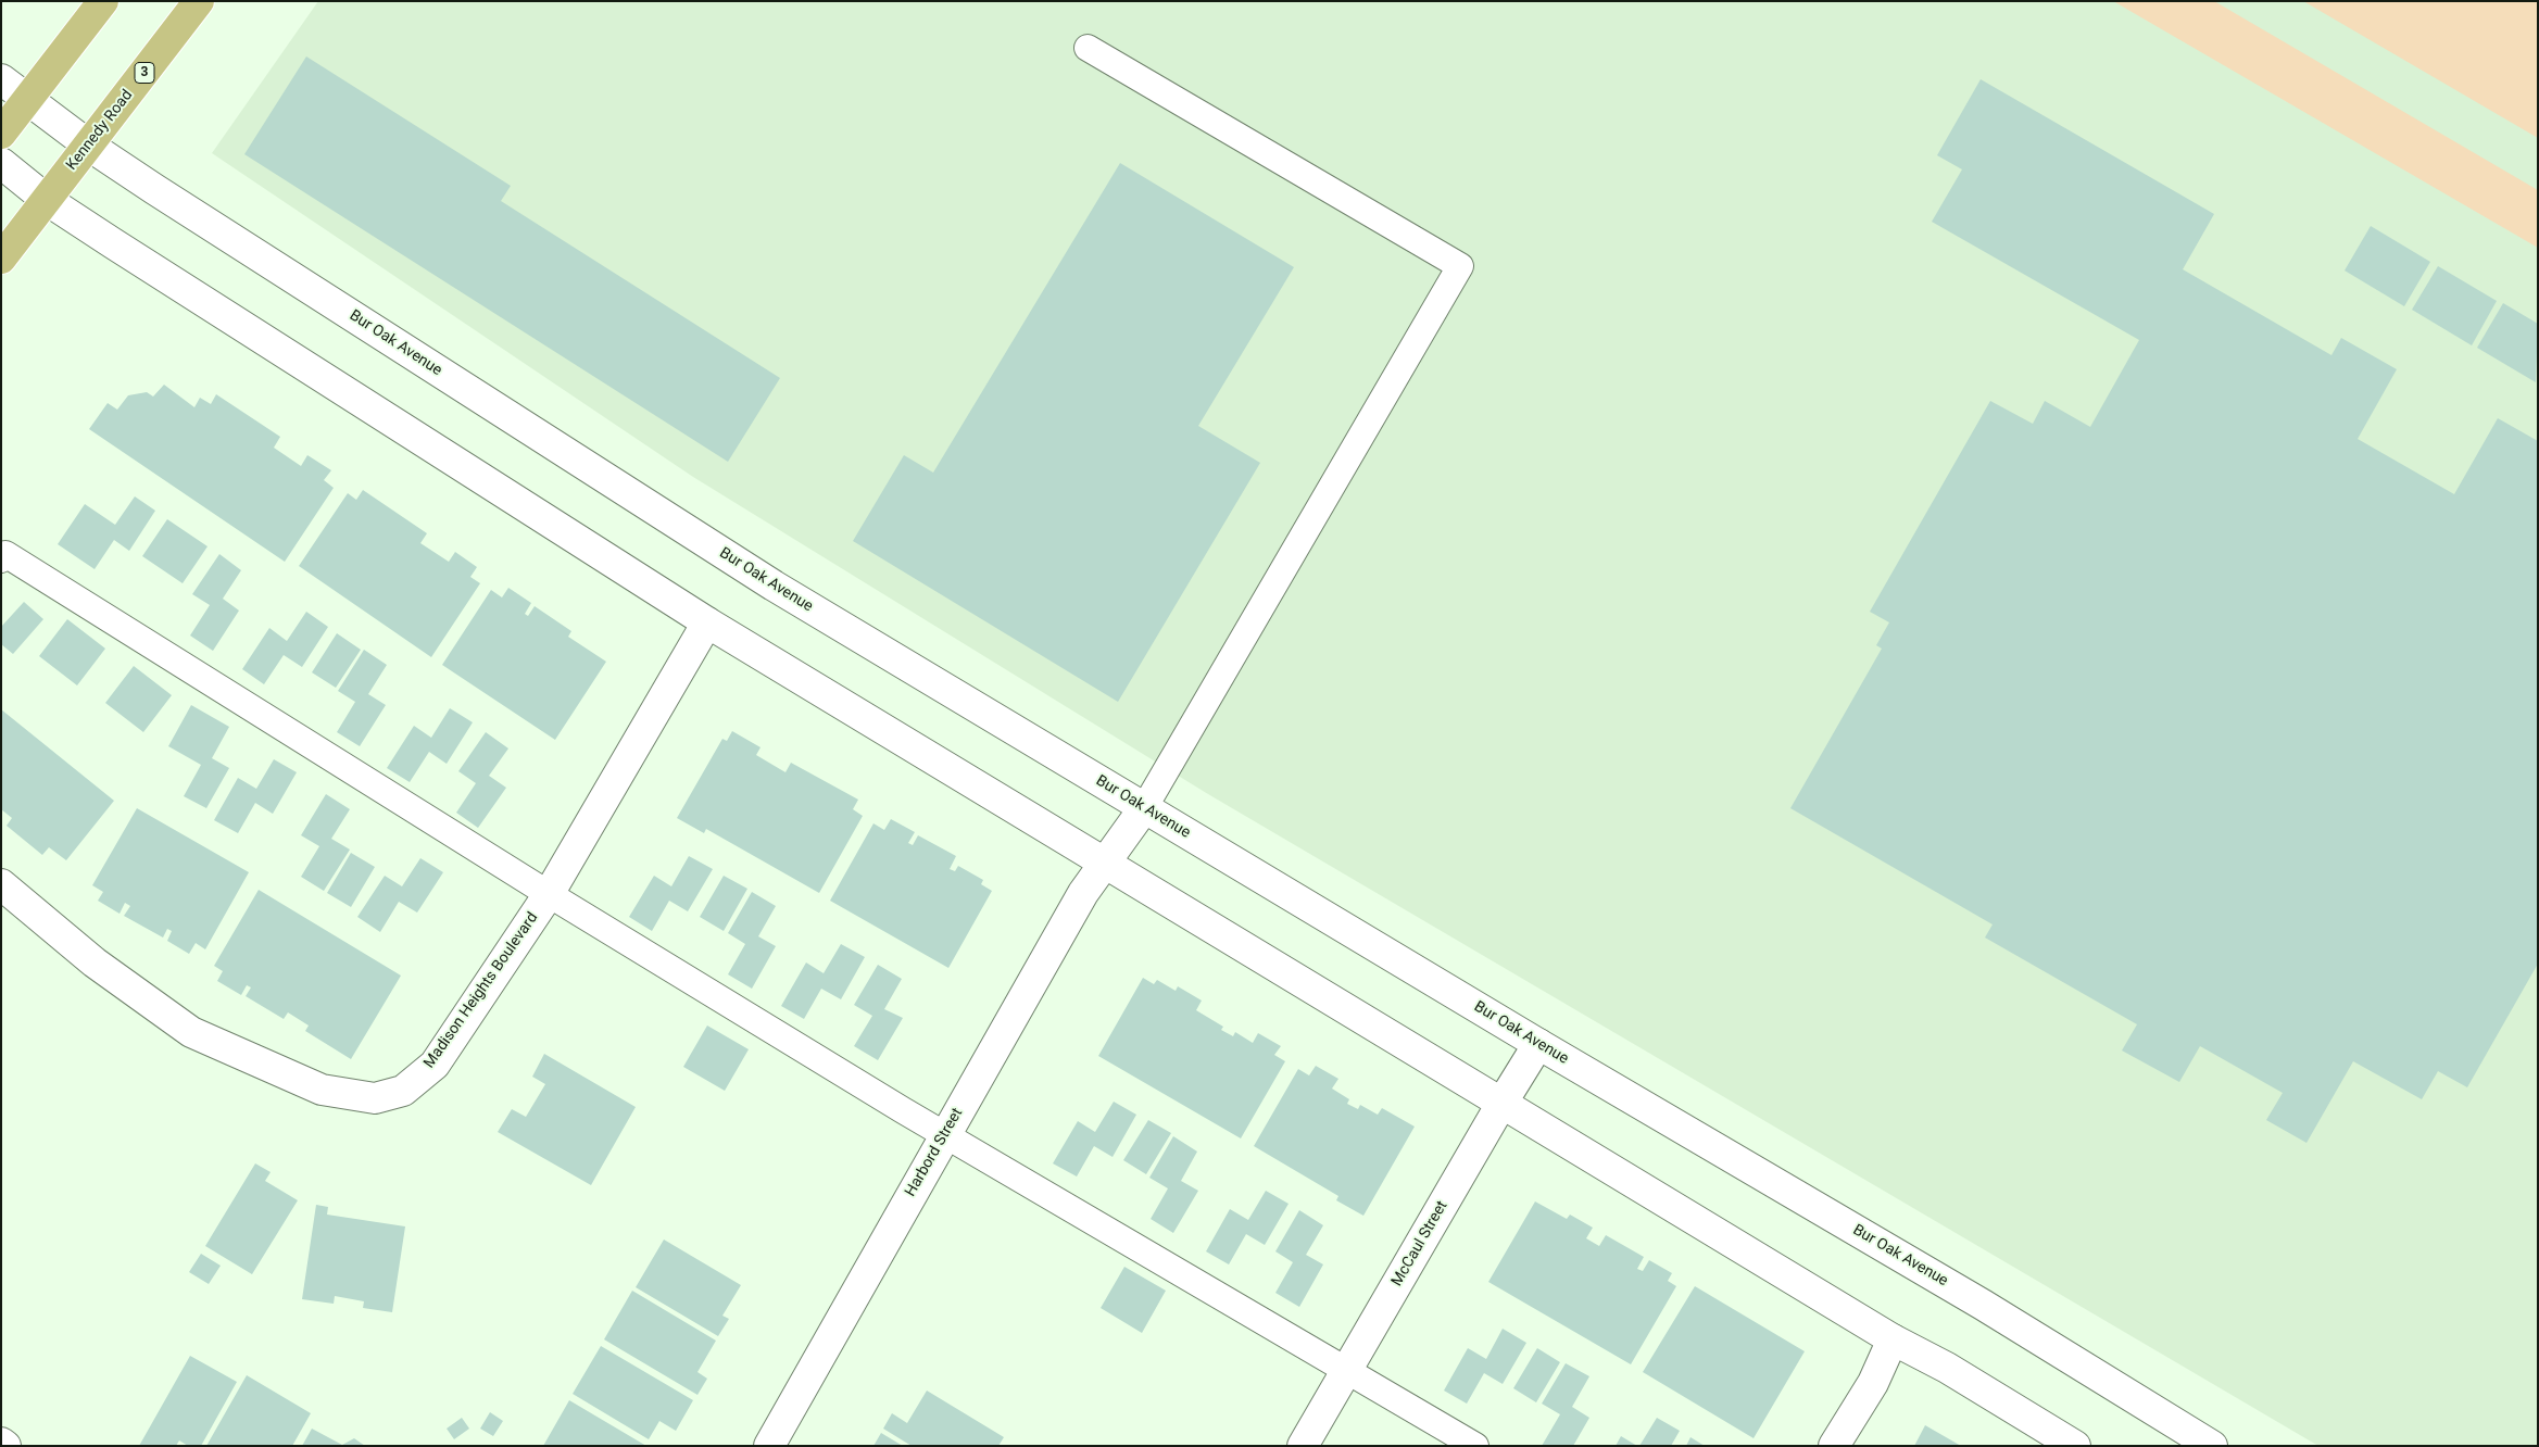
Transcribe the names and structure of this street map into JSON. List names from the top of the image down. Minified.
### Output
{"streets":{"main road":["3","Kennedy Road"],"street":["Bur Oak Avenue","Madison Heights Boulevard","Harbord Street","McCaul Street"]},"crossings":[["Kennedy Road","Bur Oak Avenue"],["Bur Oak Avenue","Harbord Street"],["Bur Oak Avenue","McCaul Street"]]}
